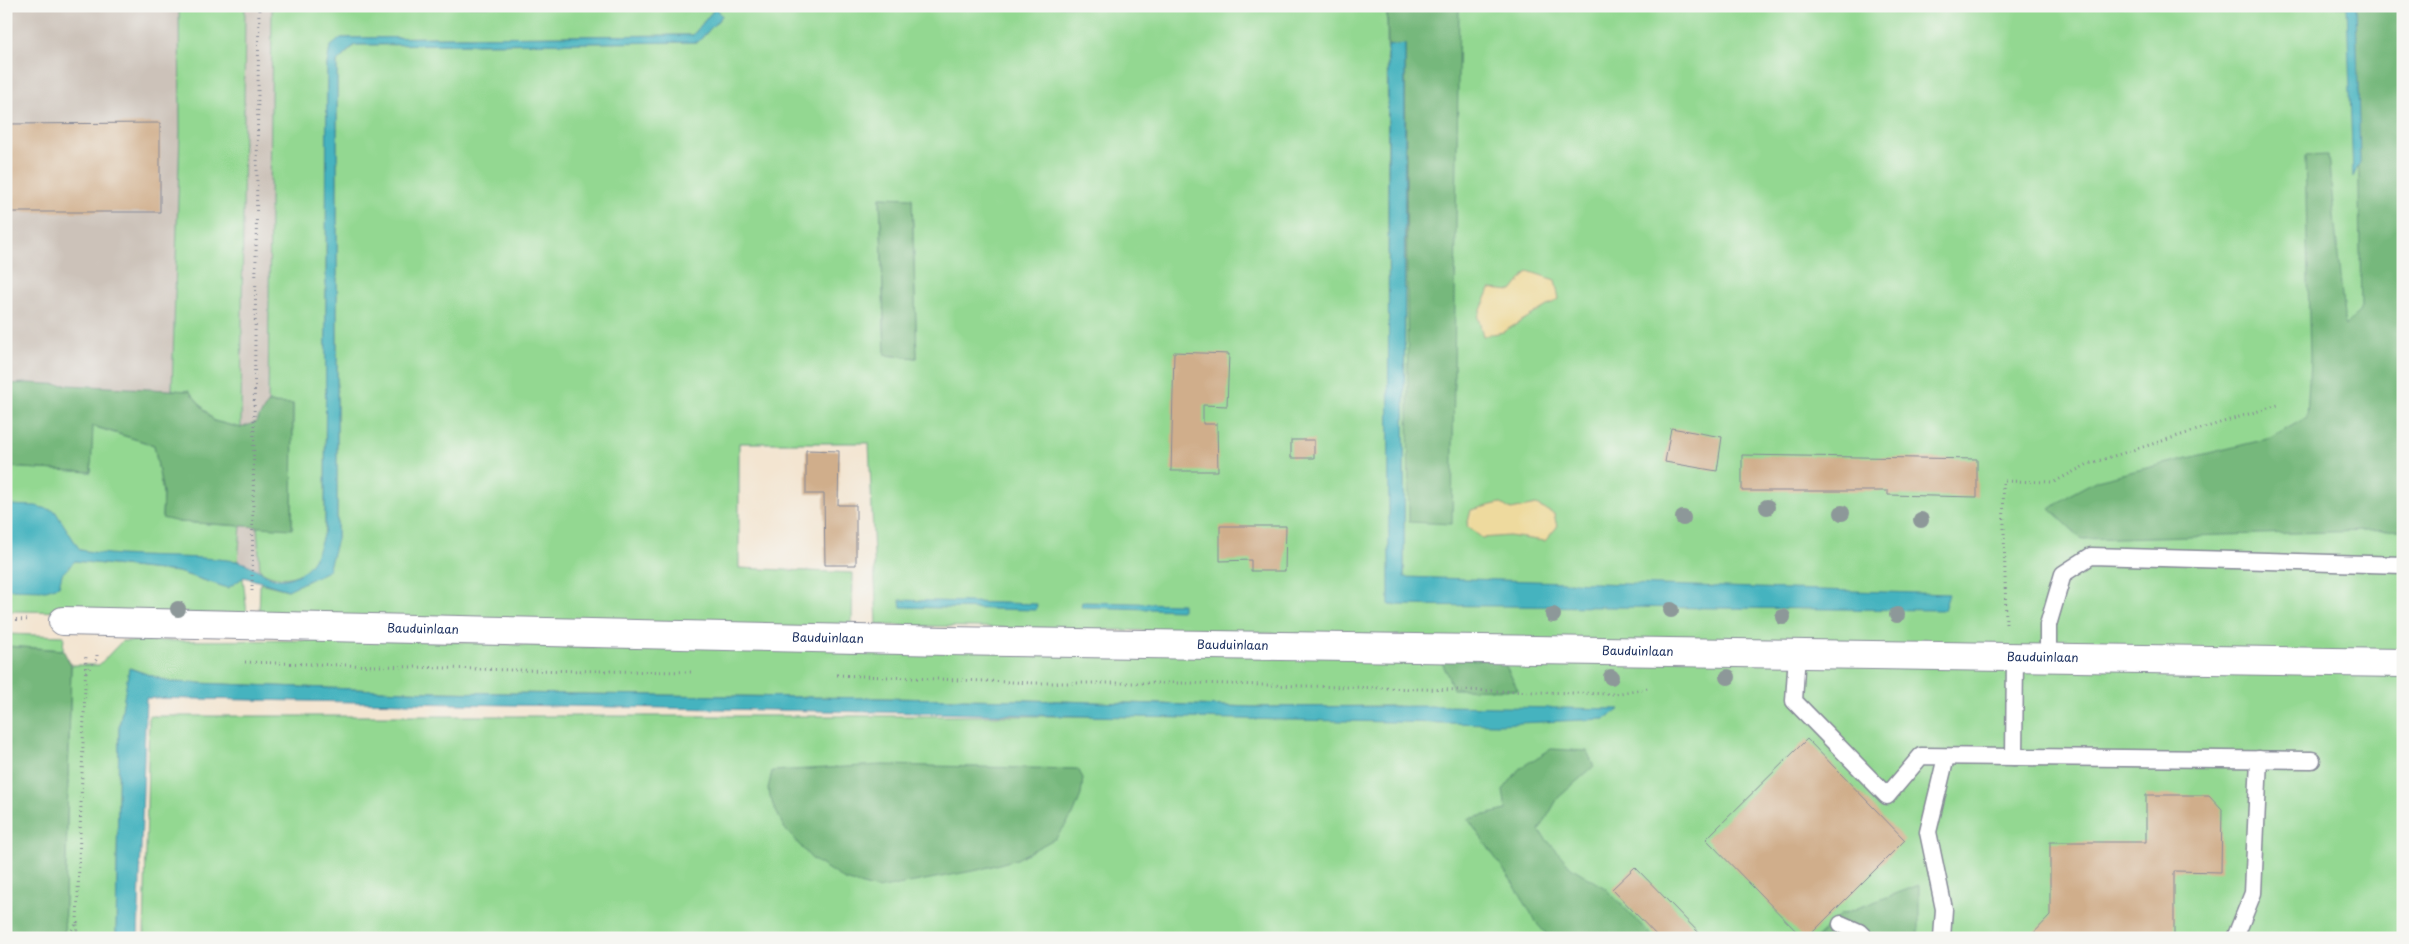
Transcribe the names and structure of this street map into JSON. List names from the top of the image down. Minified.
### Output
{"streets":{"street":["Bauduinlaan"]}}
